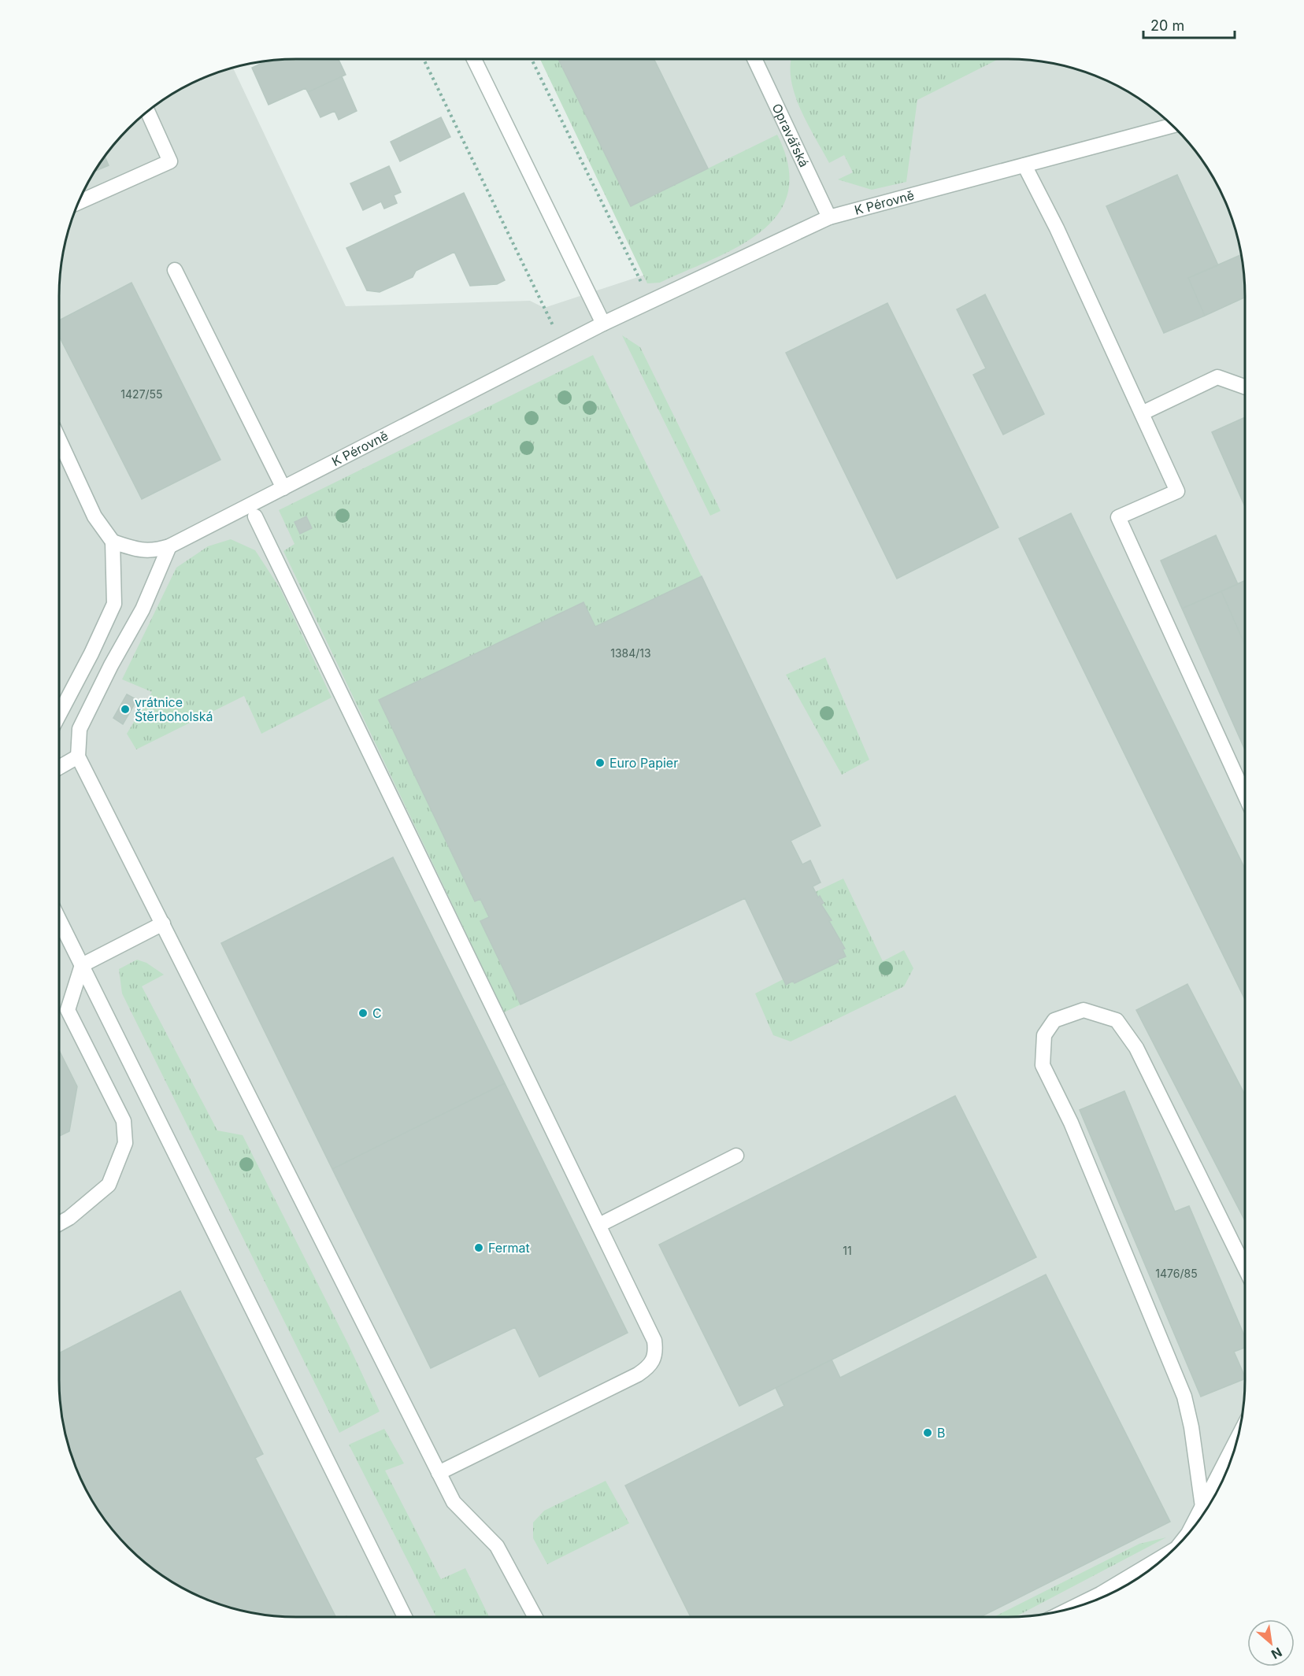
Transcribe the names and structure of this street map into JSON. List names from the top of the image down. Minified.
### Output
{"streets":{"street":["Opravářská","K Pérovně"]},"crossings":[["Opravářská","K Pérovně"]],"places":["vrátnice Štěrboholská","Euro Papier","C","Fermat","B"],"house_numbers":["1427/55","1384/13","11","1476/85"],"scale_bar":"20 m","north":"bottom right"}
